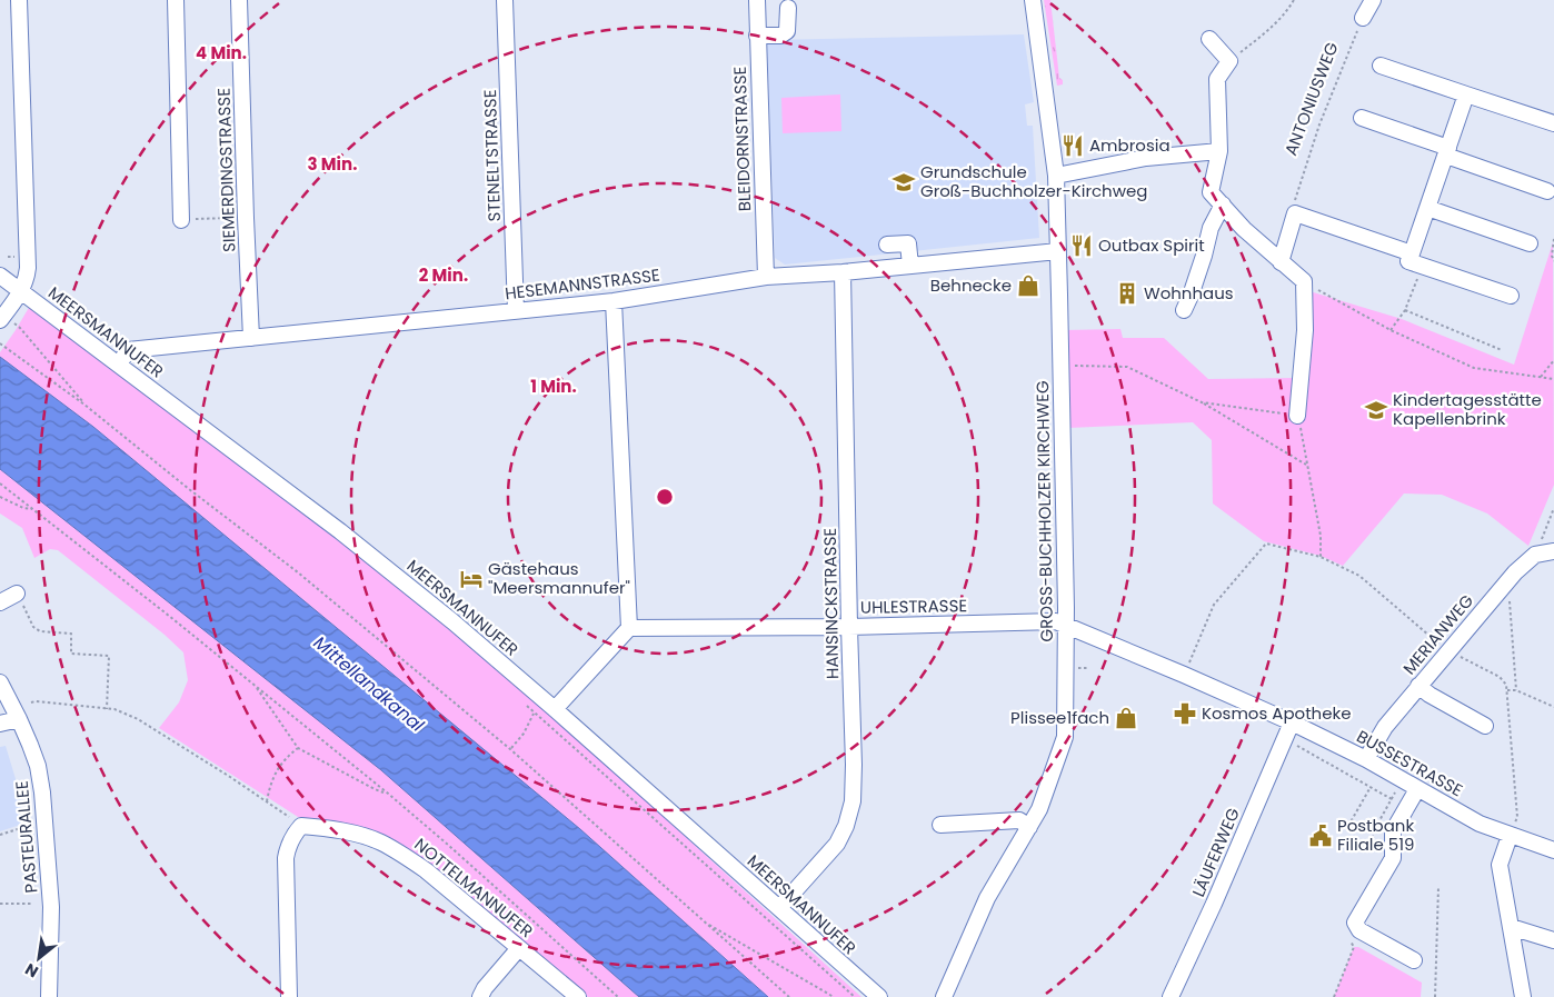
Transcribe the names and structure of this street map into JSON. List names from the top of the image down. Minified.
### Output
{"streets":{"street":["BLEIDORNSTRASSE","STENELTSTRASSE","SIEMERDINGSTRASSE","HESEMANNSTRASSE","MEERSMANNUFER","GROSS-BUCHHOLZER KIRCHWEG","HANSINCKSTRASSE","UHLESTRASSE","MERIANWEG","BUSSESTRASSE","PASTEURALLEE","LÄUFERWEG","NOTTELMANNUFER"],"path":["ANTONIUSWEG"]},"crossings":[["BLEIDORNSTRASSE","HESEMANNSTRASSE"],["STENELTSTRASSE","HESEMANNSTRASSE"],["SIEMERDINGSTRASSE","HESEMANNSTRASSE"],["HESEMANNSTRASSE","MEERSMANNUFER"],["HESEMANNSTRASSE","GROSS-BUCHHOLZER KIRCHWEG"],["HESEMANNSTRASSE","HANSINCKSTRASSE"],["MEERSMANNUFER","HANSINCKSTRASSE"],["GROSS-BUCHHOLZER KIRCHWEG","UHLESTRASSE"],["GROSS-BUCHHOLZER KIRCHWEG","BUSSESTRASSE"],["HANSINCKSTRASSE","UHLESTRASSE"],["UHLESTRASSE","BUSSESTRASSE"],["MERIANWEG","BUSSESTRASSE"],["BUSSESTRASSE","LÄUFERWEG"]],"water":["Mittellandkanal"],"places":{"restaurant":["Ambrosia","Outbax Spirit"],"school or university":["Grundschule Groß-Buchholzer-Kirchweg","Kindertagesstätte Kapellenbrink"],"shop":["Behnecke","Plissee1fach"],"building":["Wohnhaus"],"hotel":["Gästehaus \"Meersmannufer\""],"pharmacy":["Kosmos Apotheke"],"public building":["Postbank Filiale 519"]},"north":"bottom left","rings":["4 Min.","3 Min.","2 Min.","1 Min."]}
